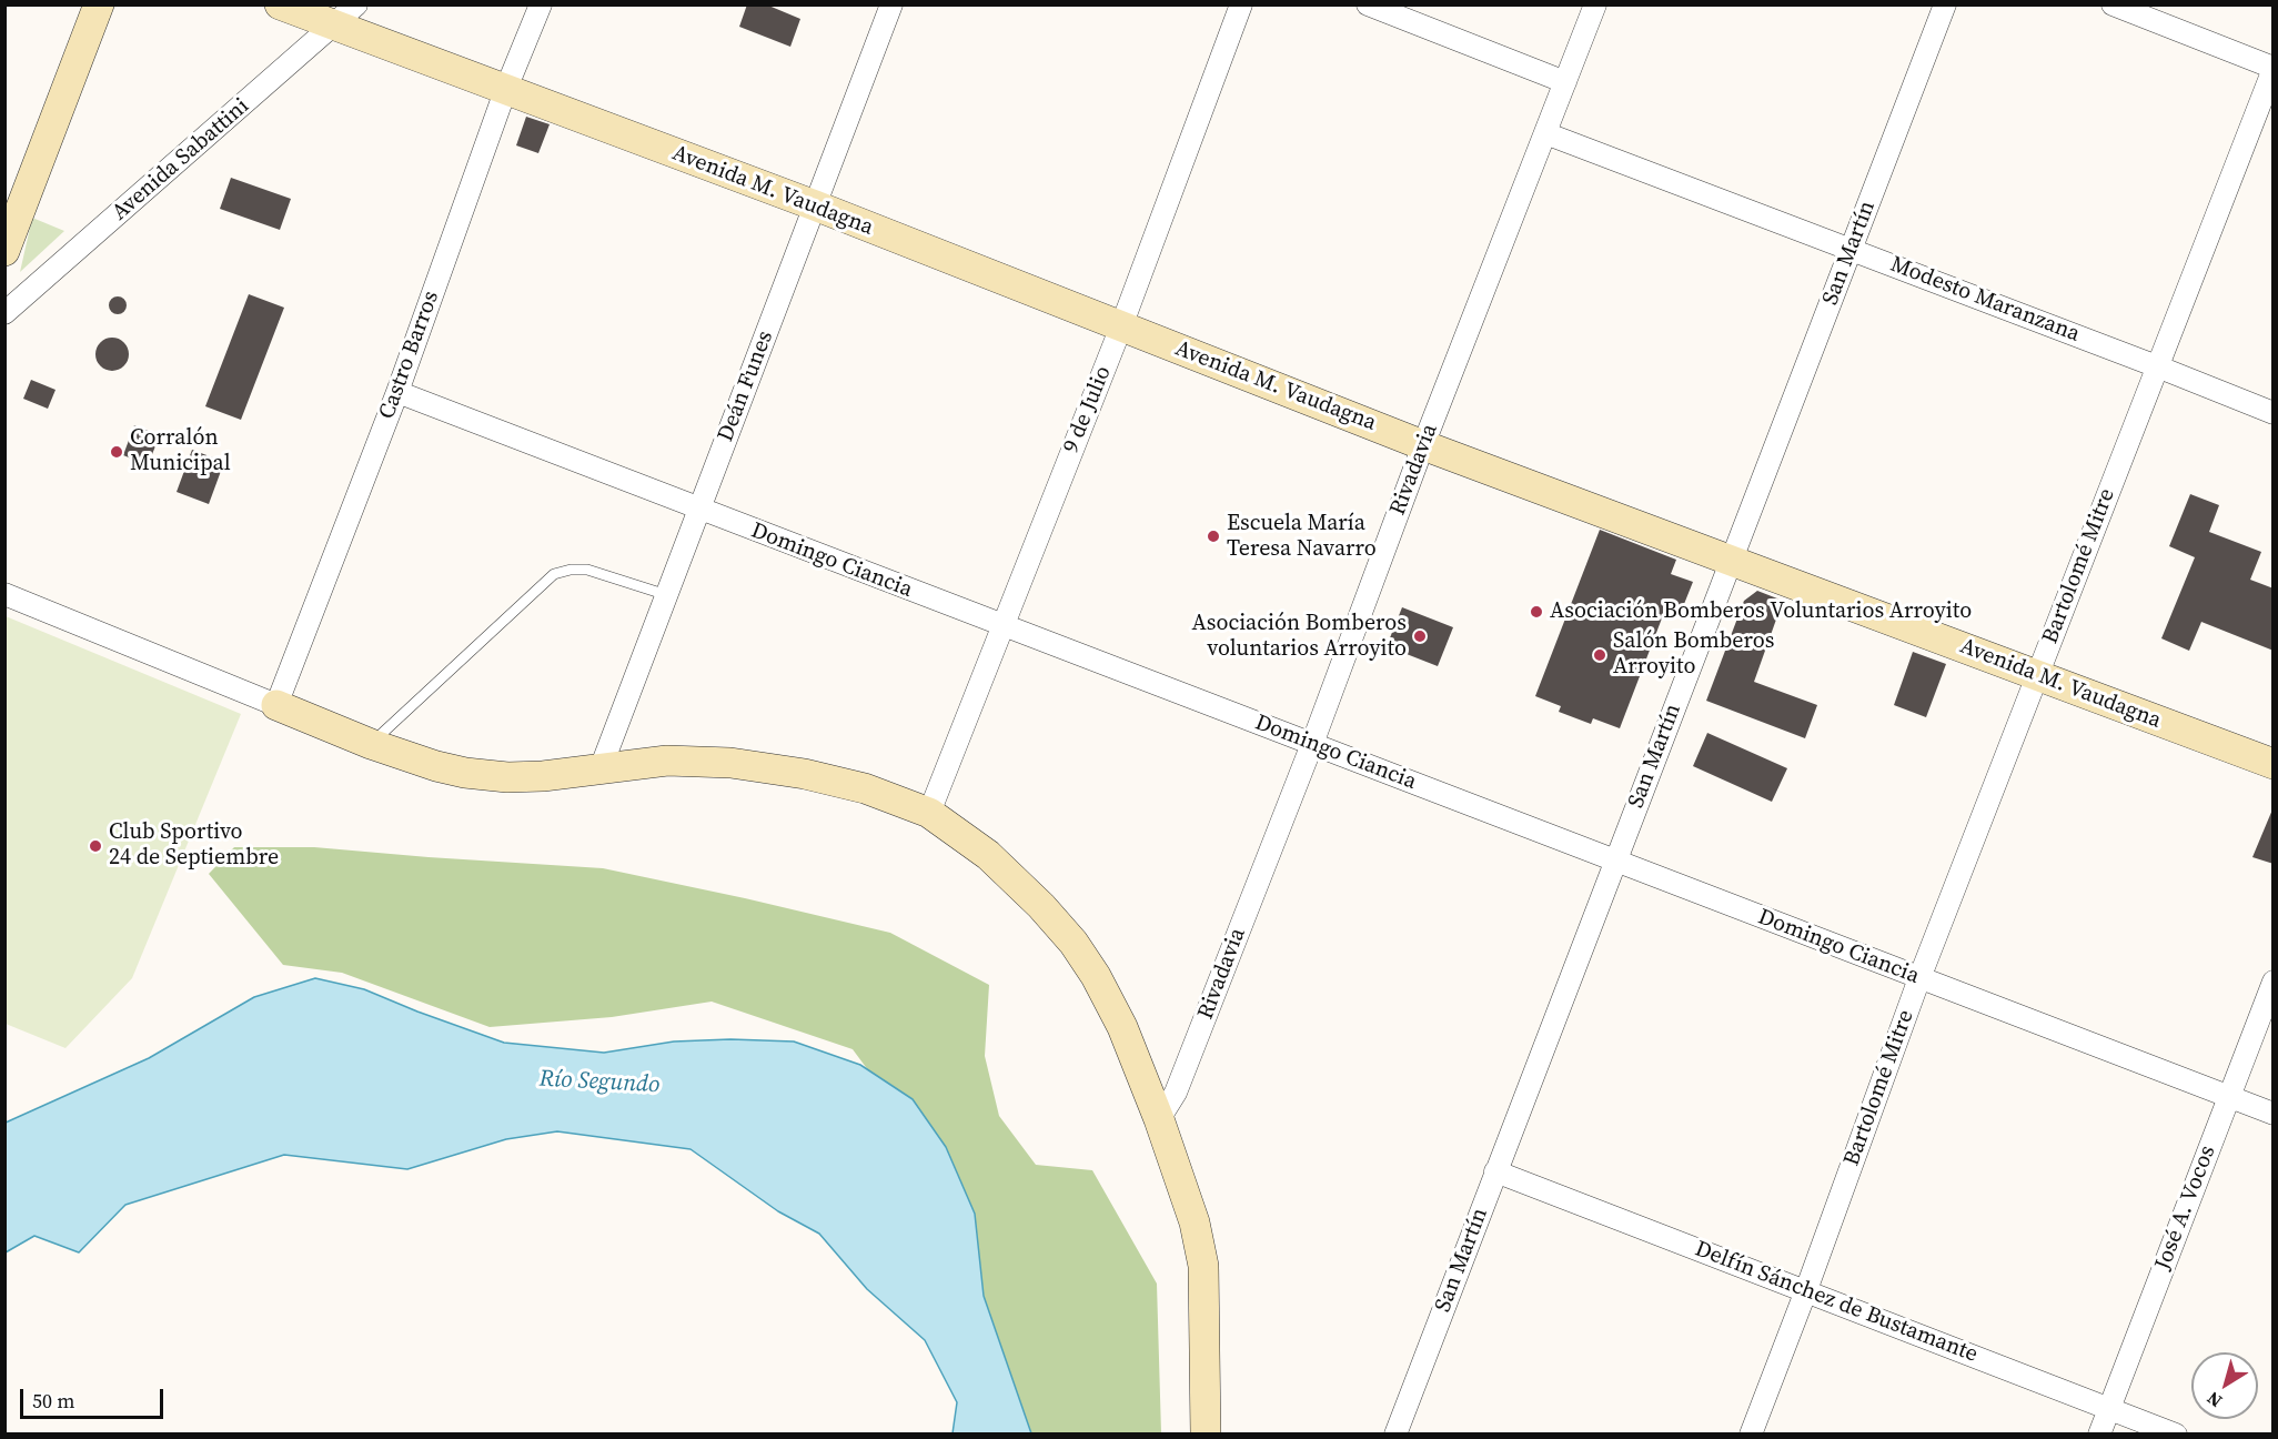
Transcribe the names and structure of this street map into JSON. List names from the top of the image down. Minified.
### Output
{"streets":{"main road":["Avenida M. Vaudagna"],"street":["Avenida Sabattini","San Martín","Modesto Maranzana","Castro Barros","Deán Funes","9 de Julio","Rivadavia","Domingo Ciancia","Bartolomé Mitre","José A. Vocos","Delfín Sánchez de Bustamante"]},"crossings":[["Avenida Sabattini","Avenida M. Vaudagna"],["Avenida M. Vaudagna","San Martín"],["Avenida M. Vaudagna","Castro Barros"],["Avenida M. Vaudagna","Deán Funes"],["Avenida M. Vaudagna","9 de Julio"],["Avenida M. Vaudagna","Rivadavia"],["Avenida M. Vaudagna","Bartolomé Mitre"],["San Martín","Modesto Maranzana"],["San Martín","Domingo Ciancia"],["San Martín","Delfín Sánchez de Bustamante"],["Modesto Maranzana","Rivadavia"],["Modesto Maranzana","Bartolomé Mitre"],["Castro Barros","Domingo Ciancia"],["Deán Funes","Domingo Ciancia"],["9 de Julio","Domingo Ciancia"],["Rivadavia","Domingo Ciancia"],["Domingo Ciancia","Bartolomé Mitre"],["Domingo Ciancia","José A. Vocos"],["Bartolomé Mitre","Delfín Sánchez de Bustamante"],["José A. Vocos","Delfín Sánchez de Bustamante"]],"water":["Río Segundo"],"places":["Corralón Municipal","Escuela María Teresa Navarro","Asociación Bomberos Voluntarios Arroyito","Asociación Bomberos voluntarios Arroyito","Salón Bomberos Arroyito","Club Sportivo 24 de Septiembre"],"scale_bar":"50 m","north":"bottom left"}
